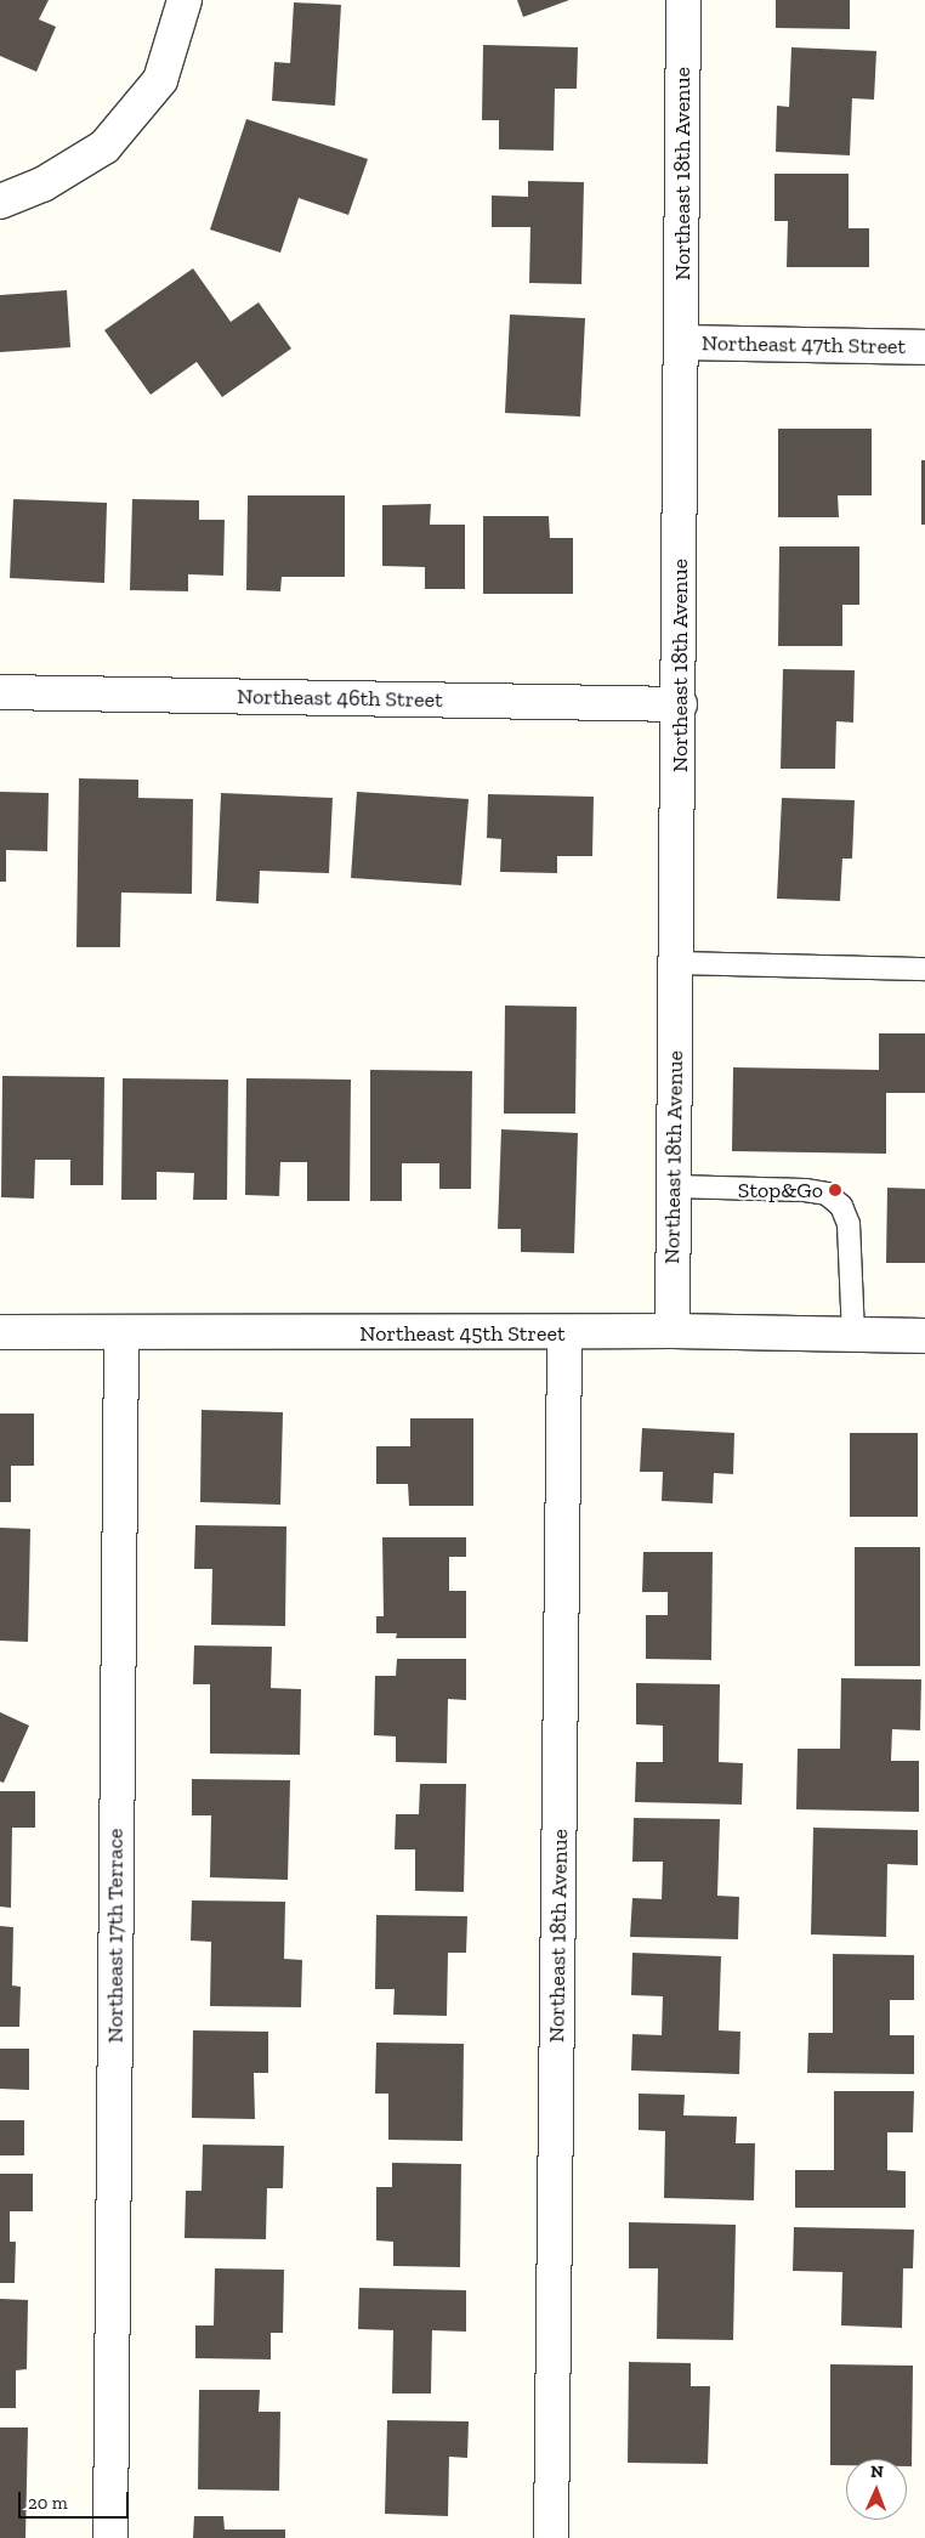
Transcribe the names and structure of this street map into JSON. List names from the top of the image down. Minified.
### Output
{"streets":{"street":["Northeast 18th Avenue","Northeast 47th Street","Northeast 46th Street","Northeast 45th Street","Northeast 17th Terrace"]},"crossings":[["Northeast 18th Avenue","Northeast 47th Street"],["Northeast 18th Avenue","Northeast 46th Street"],["Northeast 18th Avenue","Northeast 45th Street"],["Northeast 45th Street","Northeast 17th Terrace"]],"places":["Stop&Go"],"scale_bar":"20 m","north":"top"}
